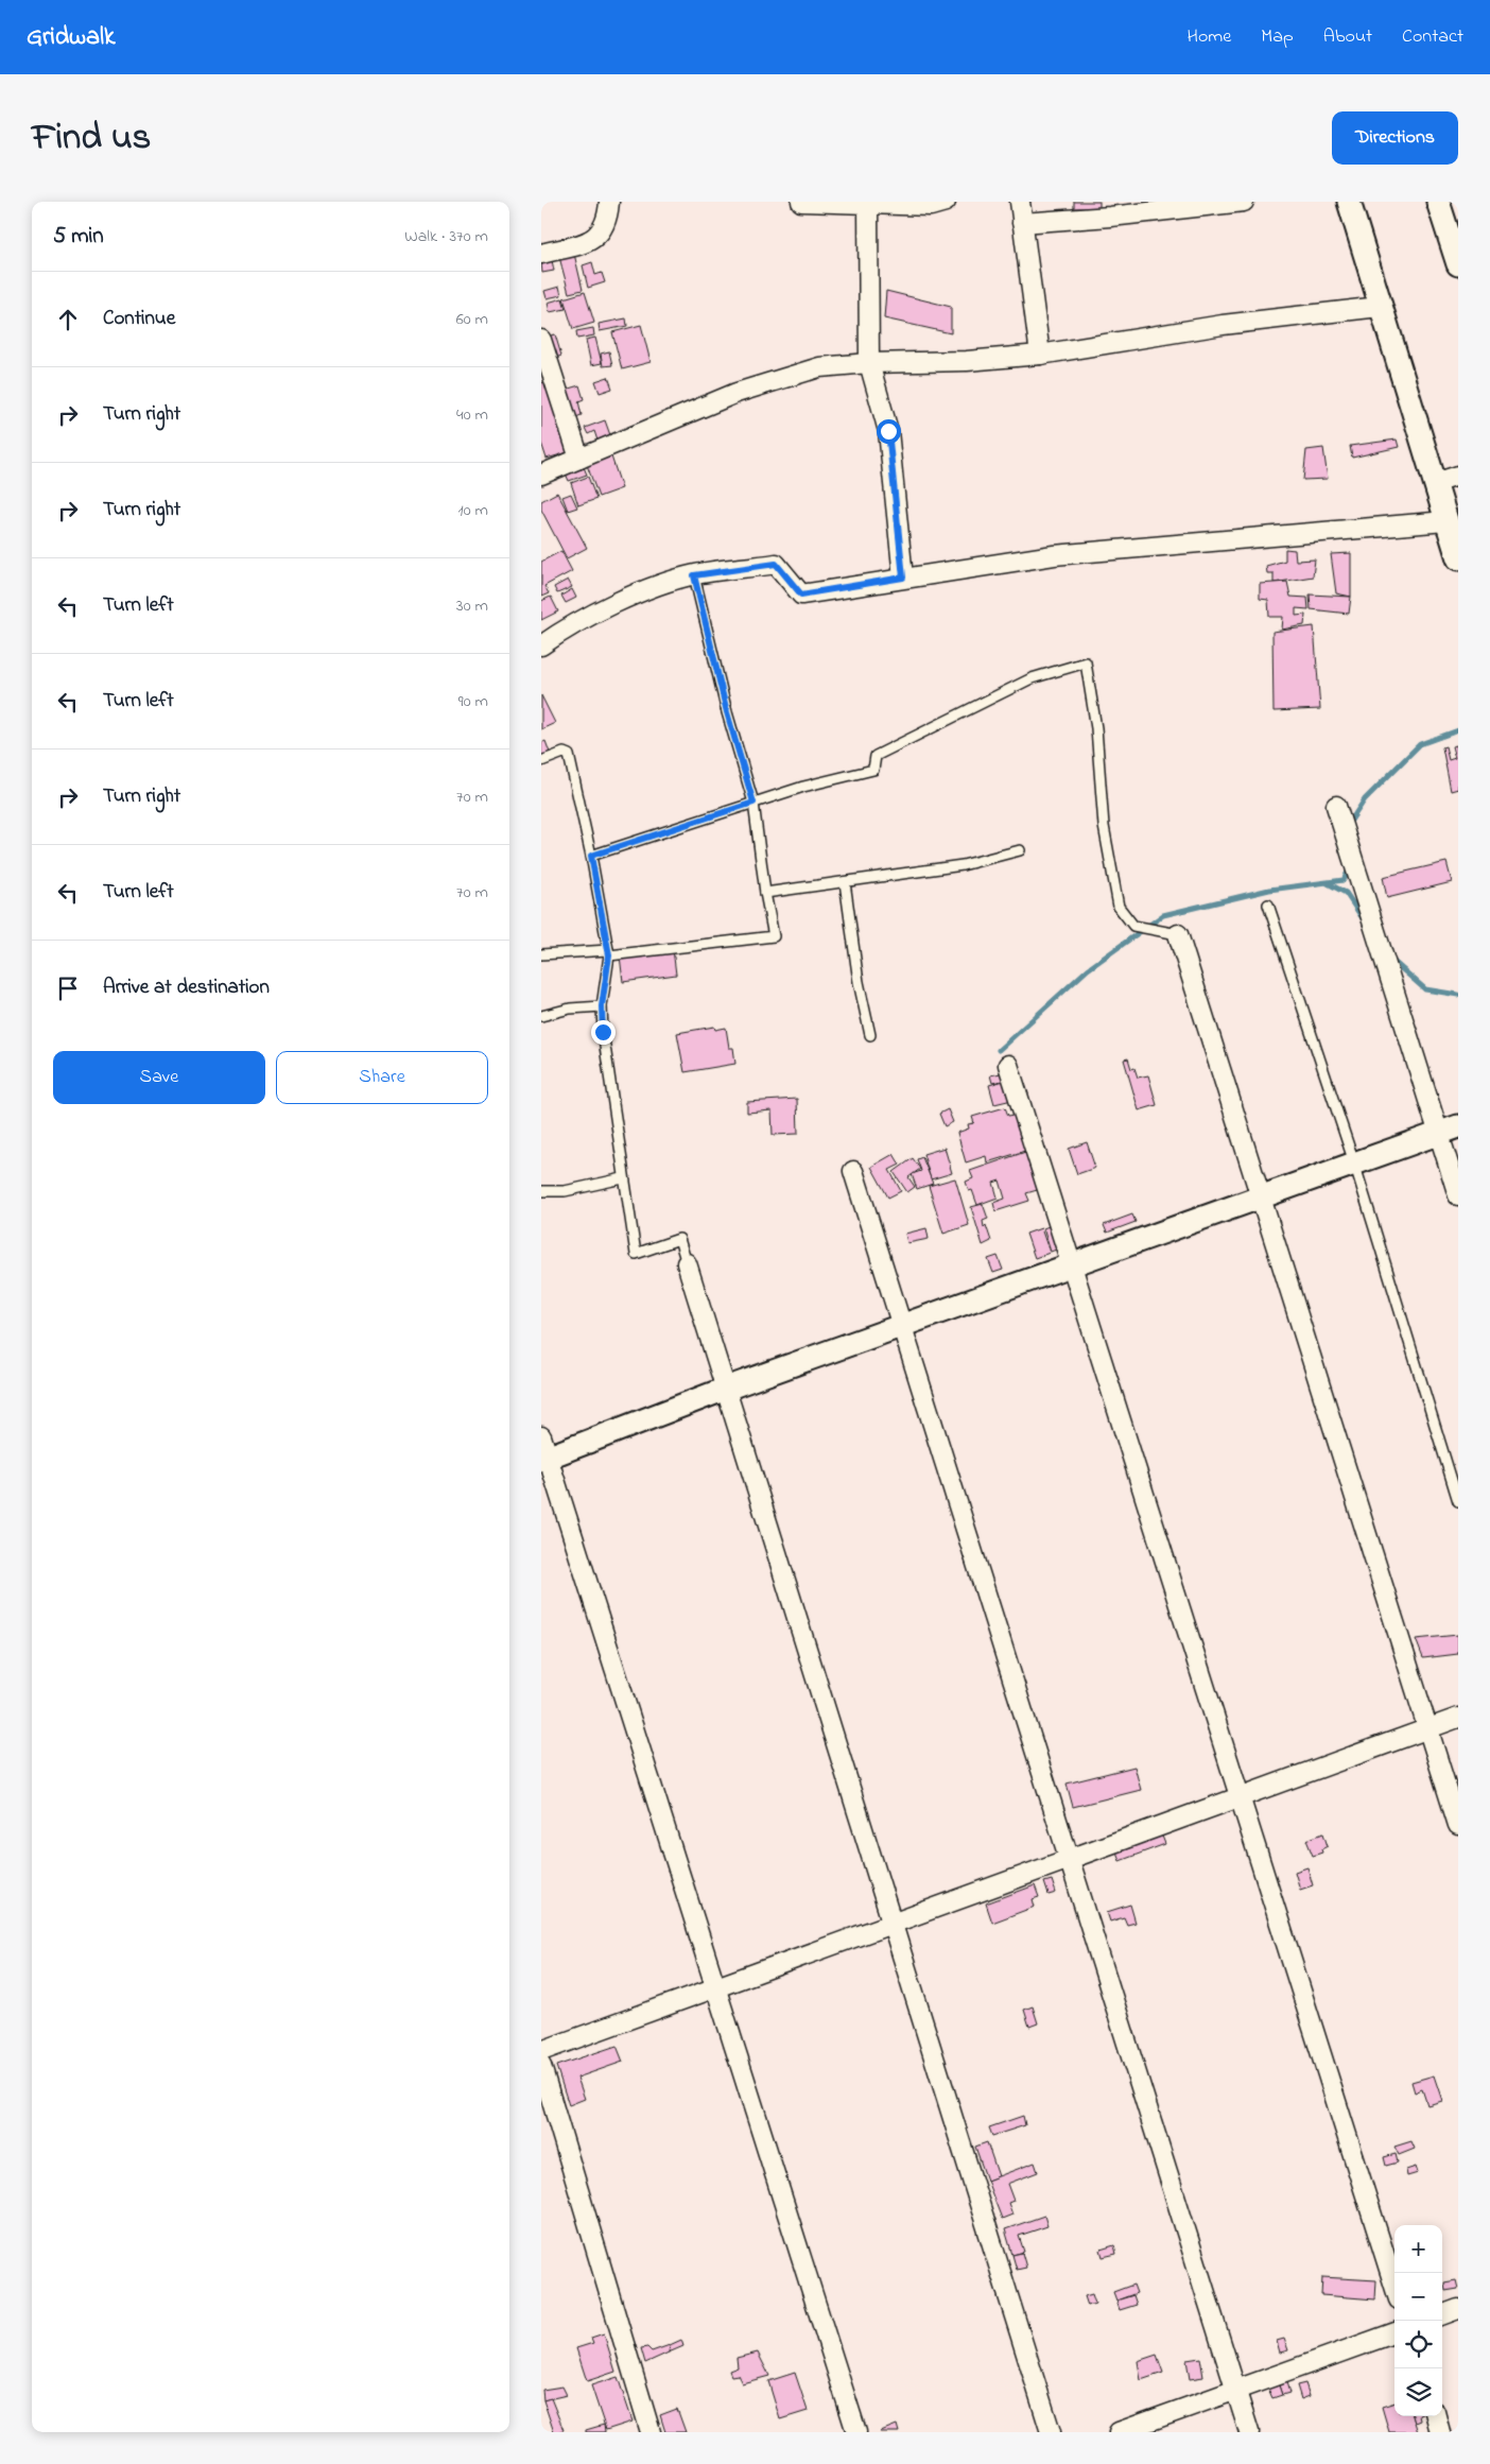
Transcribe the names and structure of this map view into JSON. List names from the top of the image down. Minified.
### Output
{"page":{"header":"Gridwalk","nav":["Home","Map","About","Contact"],"title":"Find us","buttons":["Directions",["Save","Share"]],"heading":["5 min","Walk · 370 m"],"list":[["Continue","60 m"],["Turn right","40 m"],["Turn right","10 m"],["Turn left","30 m"],["Turn left","90 m"],["Turn right","70 m"],["Turn left","70 m"],"Arrive at destination"],"map_buttons":["+","−"]}}
